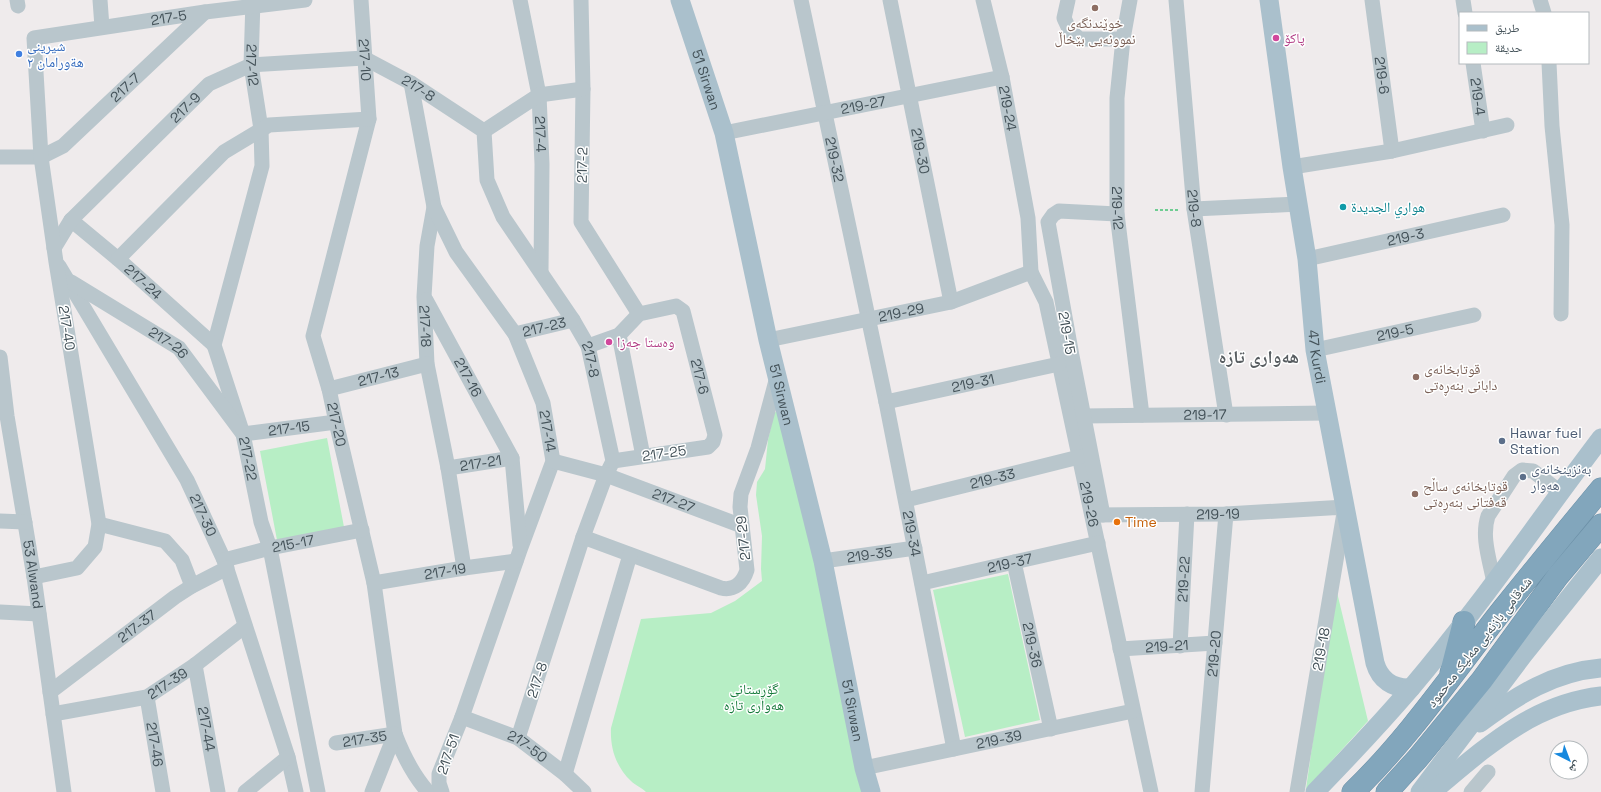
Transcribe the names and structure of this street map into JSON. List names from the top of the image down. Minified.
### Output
{"streets":{"highway":["شەقامی بازنەیی مەلیک مەحمود"],"main road":["51 Sirwan","47 Kurdi"],"street":["217-5","217-10","217-12","219-6","217-7","217-8","219-4","219-27","217-9","219-24","217-4","219-30","219-32","217-2","219-12","219-8","219-3","217-24","219-29","217-18","217-23","217-40","219-5","219-15","217-26","217-13","217-6","217-16","219-31","219-17","217-20","217-15","217-14","217-25","217-22","217-21","219-33","217-27","219-26","219-19","217-30","219-34","217-29","215-17","219-35","219-37","217-19","53 Alwand","219-22","217-37","219-36","219-21","219-18","219-20","217-39","217-44","217-35","219-39","217-46","217-50","217-51"]},"crossings":[["217-5","217-12"],["217-5","217-7"],["217-10","217-8"],["217-10","217-9"],["217-10","217-20"],["217-12","217-9"],["51 Sirwan","219-27"],["51 Sirwan","219-29"],["51 Sirwan","217-29"],["51 Sirwan","219-35"],["51 Sirwan","219-39"],["217-8","217-9"],["217-8","217-4"],["217-8","217-18"],["217-8","217-23"],["217-8","217-25"],["217-8","217-27"],["217-8","217-29"],["217-8","217-50"],["219-27","219-24"],["219-27","219-30"],["219-27","219-32"],["217-9","217-24"],["217-9","217-30"],["219-24","219-26"],["219-30","219-29"],["219-32","219-29"],["219-32","219-34"],["217-2","217-6"],["219-12","219-15"],["219-12","219-17"],["219-8","219-17"],["219-3","47 Kurdi"],["217-24","217-22"],["219-29","219-26"],["219-29","219-34"],["217-18","217-13"],["217-18","217-16"],["217-18","217-14"],["217-18","217-21"],["217-18","217-19"],["217-23","217-14"],["217-40","217-26"],["217-40","217-30"],["217-40","53 Alwand"],["219-5","47 Kurdi"],["219-15","219-17"],["219-15","219-26"],["219-15","219-19"],["217-26","217-15"],["217-26","217-22"],["217-26","217-30"],["47 Kurdi","219-17"],["47 Kurdi","219-19"],["47 Kurdi","219-18"],["217-13","217-20"],["217-6","217-25"],["217-16","217-21"],["219-31","219-26"],["219-31","219-34"],["217-20","217-15"],["217-20","215-17"],["217-20","217-19"],["217-20","217-35"],["217-15","217-22"],["217-14","217-27"],["217-14","217-19"],["217-14","217-50"],["217-14","217-51"],["217-22","215-17"],["219-33","219-26"],["219-33","219-34"],["217-27","217-29"],["219-26","219-19"],["219-26","219-37"],["219-26","219-21"],["219-26","219-39"],["219-19","219-22"],["219-19","219-18"],["219-19","219-20"],["217-30","215-17"],["217-30","217-37"],["217-30","217-39"],["219-34","219-35"],["219-34","219-37"],["219-34","219-39"],["215-17","217-37"],["219-37","219-36"],["53 Alwand","217-37"],["53 Alwand","217-39"],["219-22","219-21"],["219-36","219-39"],["219-21","219-20"],["217-39","217-44"],["217-39","217-46"],["217-50","217-51"]],"districts":["هەواری تازە"],"parks":["گۆڕستانی هەواری تازە"],"places":["خوێندنگەی نموونەیی بێخاڵ","پاکۆ","شیرینی هةورامان ٢","هواري الجديدة","وەستا جەزا","قوتابخانەی دابانی بنەڕەتی","Hawar fuel Station","بەنزینخانەی ھەوار","قوتابخانەی ساڵح قەفتانی بنەڕەتی","Time"],"legend":["طريق","حديقة"],"north":"bottom right"}
